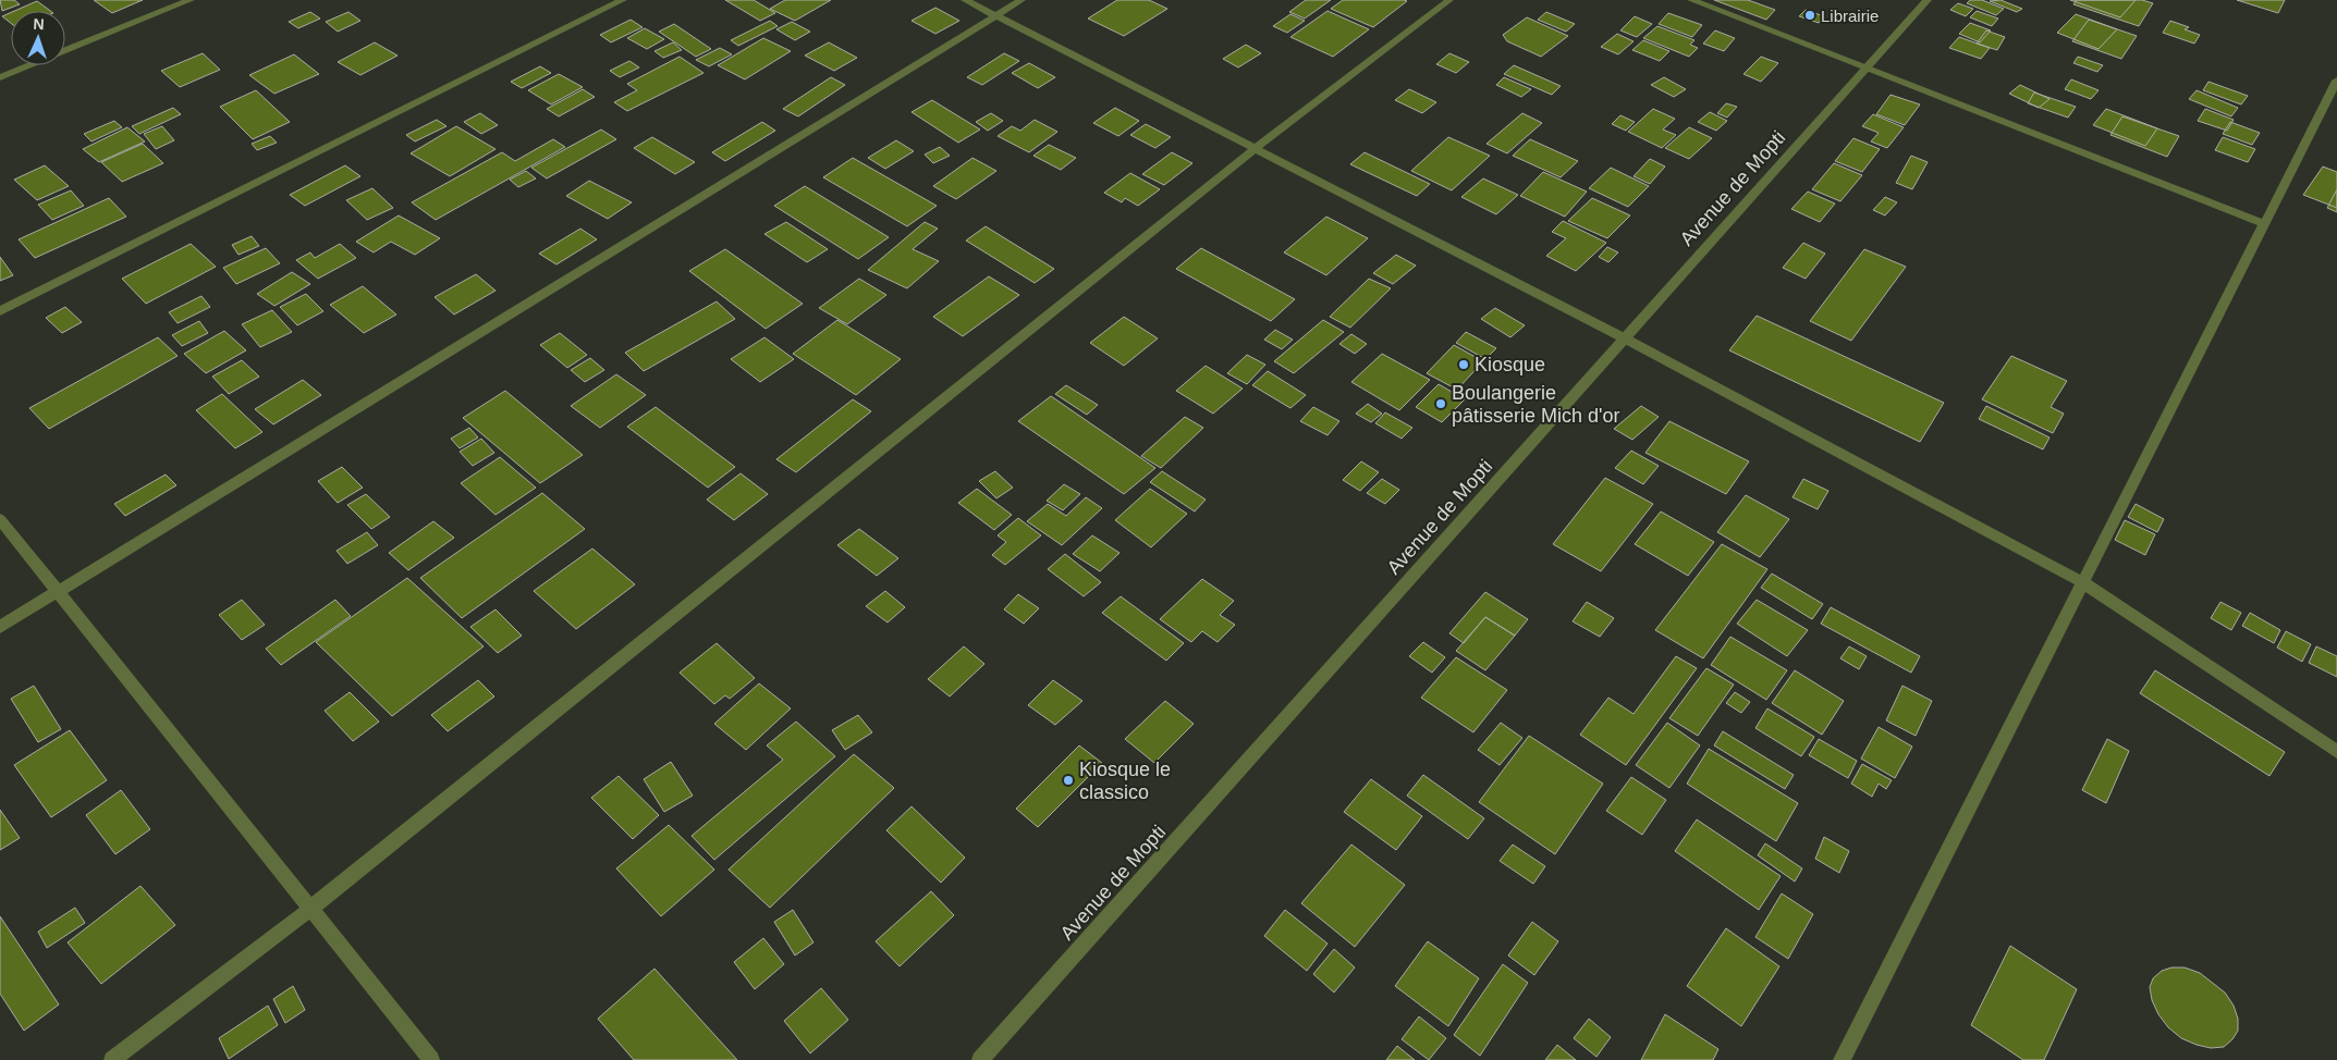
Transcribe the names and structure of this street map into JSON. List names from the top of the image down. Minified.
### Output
{"streets":{"street":["Avenue de Mopti"]},"places":["Librairie","Kiosque","Boulangerie pâtisserie Mich d'or","Kiosque le classico"],"north":"top"}
